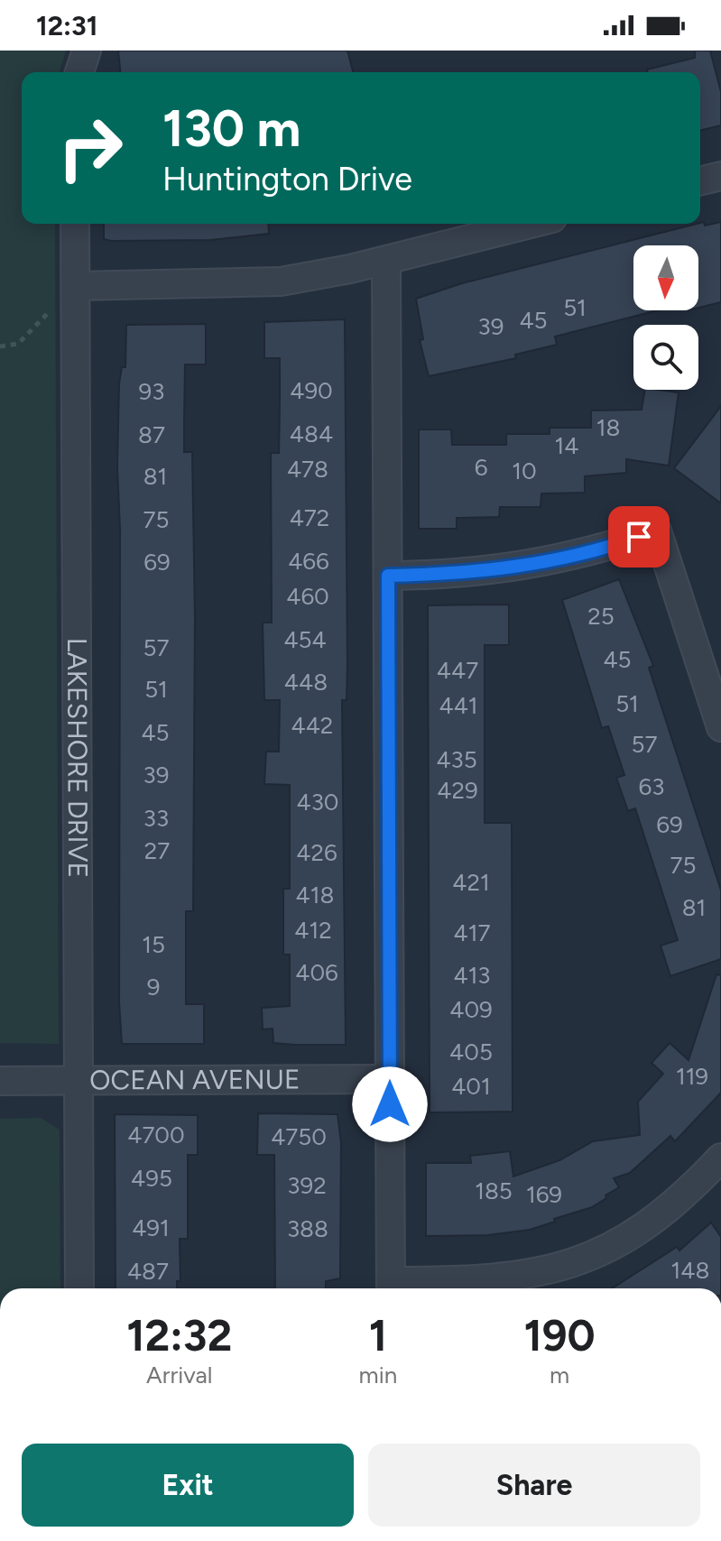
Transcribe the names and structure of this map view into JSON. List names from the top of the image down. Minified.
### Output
{"streets":{"street":["LAKESHORE DRIVE","OCEAN AVENUE"]},"crossings":[["LAKESHORE DRIVE","OCEAN AVENUE"]],"house_numbers":["51","45","39","490","93","18","484","87","14","6","478","10","81","472","75","466","69","460","25","454","57","45","447","448","51","51","441","442","45","57","435","39","63","429","430","33","69","27","426","75","421","418","81","412","417","15","406","413","9","409","405","119","401","4700","4750","495","392","185","169","491","388","148","487"],"north":"bottom","page":{"status":"12:31","turn":["130 m","Huntington Drive"],"eta":["12:32","Arrival","1","min","190","m"],"buttons":["Exit","Share"]}}
